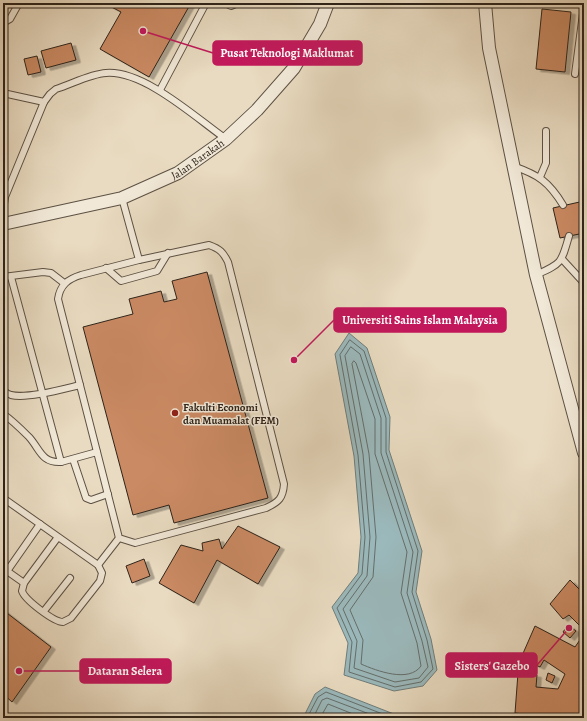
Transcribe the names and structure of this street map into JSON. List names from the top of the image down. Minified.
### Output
{"streets":{"street":["Jalan Barakah"]},"places":["Pusat Teknologi Maklumat","Universiti Sains Islam Malaysia","Fakulti Economi dan Muamalat (FEM)","Sisters' Gazebo","Dataran Selera"]}
